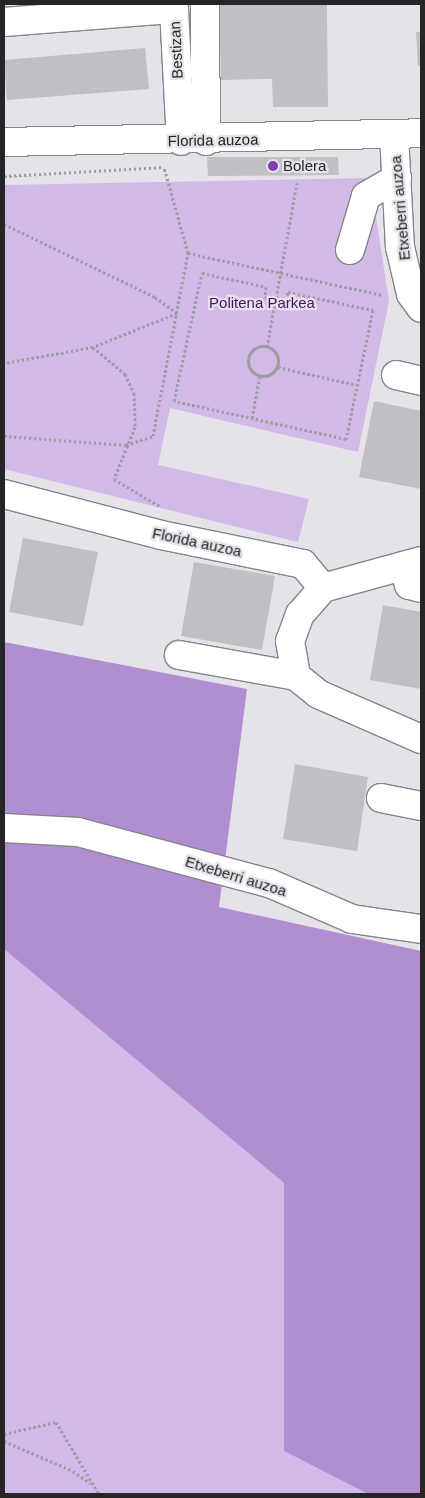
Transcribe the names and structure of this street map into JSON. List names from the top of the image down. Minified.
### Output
{"streets":{"street":["Bestizan","Florida auzoa","Etxeberri auzoa"]},"crossings":[["Bestizan","Florida auzoa"],["Florida auzoa","Etxeberri auzoa"]],"parks":["Politena Parkea"],"places":["Bolera"]}
